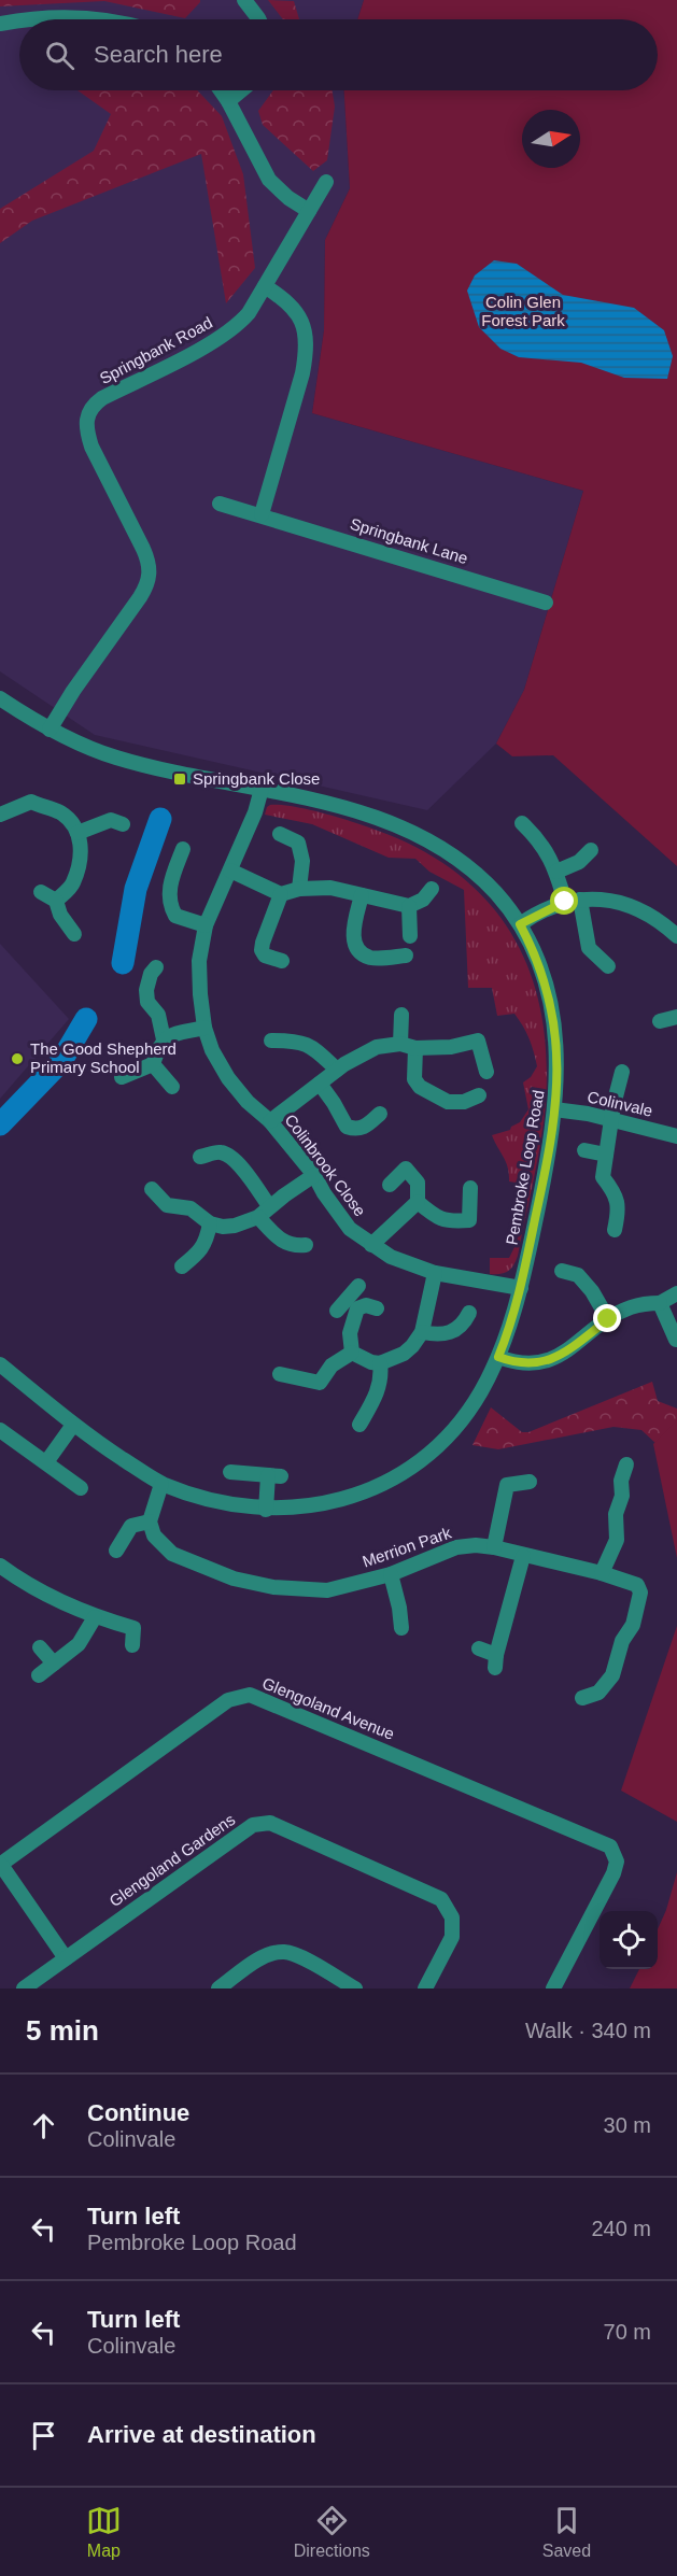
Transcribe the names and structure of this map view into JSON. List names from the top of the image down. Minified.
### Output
{"streets":{"street":["Springbank Road","Springbank Lane","Colinvale","Colinbrook Close","Pembroke Loop Road","Merrion Park","Glengoland Avenue","Glengoland Gardens"]},"crossings":[["Springbank Road","Pembroke Loop Road"],["Colinvale","Pembroke Loop Road"],["Colinbrook Close","Pembroke Loop Road"]],"parks":["Colin Glen Forest Park"],"places":{"transit":["Springbank Close"],"other":["The Good Shepherd Primary School"]},"north":"right","page":{"search":"Search here","heading":["5 min","Walk · 340 m"],"list":[["Continue","Colinvale","30 m"],["Turn left","Pembroke Loop Road","240 m"],["Turn left","Colinvale","70 m"],"Arrive at destination"],"nav":["Map","Directions","Saved"]}}
